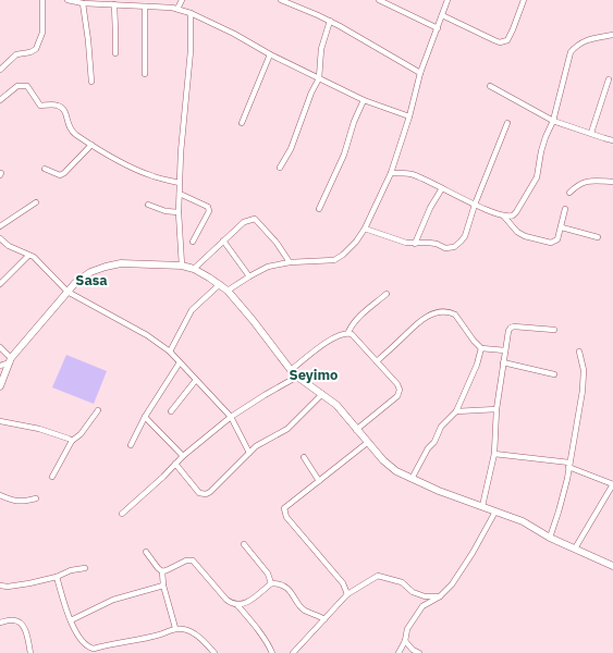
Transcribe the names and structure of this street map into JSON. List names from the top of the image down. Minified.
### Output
{"districts":["Sasa","Seyimo"]}
